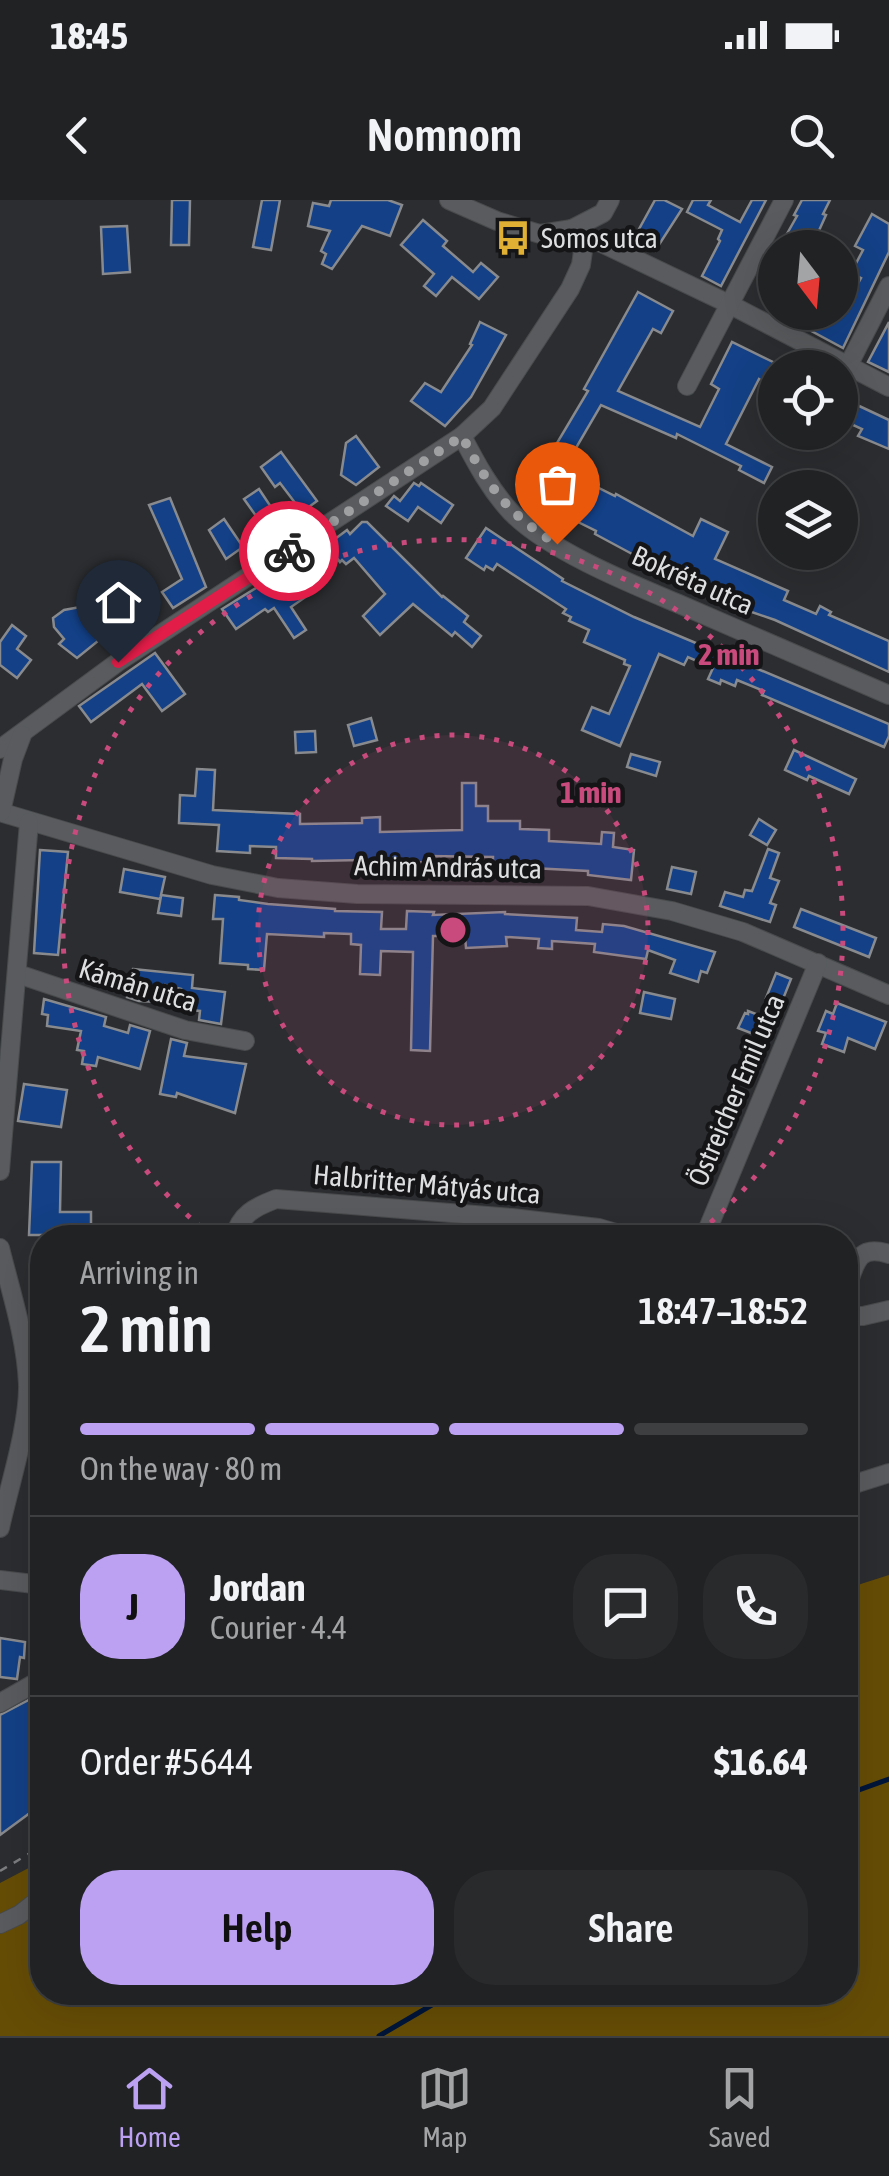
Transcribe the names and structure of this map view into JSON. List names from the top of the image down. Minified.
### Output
{"streets":{"street":["Bokréta utca","Achim András utca","Kámán utca","Östreicher Emil utca","Halbritter Mátyás utca"]},"crossings":[["Achim András utca","Östreicher Emil utca"]],"places":{"bus stop":["Somos utca"]},"north":"bottom","page":{"status":"18:45","header":"Nomnom","heading":["2 min","Arriving in","18:47–18:52"],"panel":["Jordan","Courier · 4.4","Order #5644","$16.64"],"bar":"On the way · 80 m","round":"J","buttons":["Help","Share"],"tabs":["Home","Map","Saved"]},"rings":["2 min","1 min"]}
